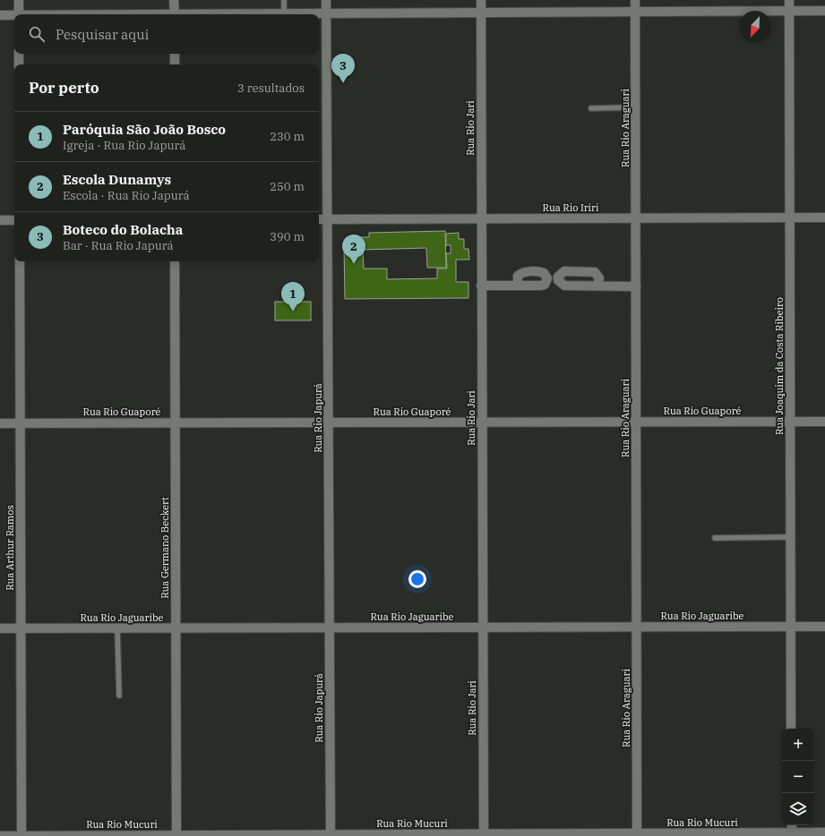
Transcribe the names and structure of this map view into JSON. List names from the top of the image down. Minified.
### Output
{"streets":{"street":["Rua Rio Jari","Rua Rio Araguari","Rua Rio Iriri","Rua Joaquim da Costa Ribeiro","Rua Rio Guaporé","Rua Rio Japurá","Rua Arthur Ramos","Rua Germano Beckert","Rua Rio Jaguaribe","Rua Rio Mucuri"]},"crossings":[["Rua Rio Jari","Rua Rio Iriri"],["Rua Rio Jari","Rua Rio Guaporé"],["Rua Rio Jari","Rua Rio Jaguaribe"],["Rua Rio Jari","Rua Rio Mucuri"],["Rua Rio Araguari","Rua Rio Iriri"],["Rua Rio Araguari","Rua Rio Guaporé"],["Rua Rio Araguari","Rua Rio Jaguaribe"],["Rua Rio Araguari","Rua Rio Mucuri"],["Rua Rio Iriri","Rua Joaquim da Costa Ribeiro"],["Rua Rio Iriri","Rua Rio Japurá"],["Rua Joaquim da Costa Ribeiro","Rua Rio Guaporé"],["Rua Joaquim da Costa Ribeiro","Rua Rio Jaguaribe"],["Rua Rio Guaporé","Rua Rio Japurá"],["Rua Rio Guaporé","Rua Arthur Ramos"],["Rua Rio Guaporé","Rua Germano Beckert"],["Rua Rio Japurá","Rua Rio Jaguaribe"],["Rua Rio Japurá","Rua Rio Mucuri"],["Rua Arthur Ramos","Rua Rio Jaguaribe"],["Rua Arthur Ramos","Rua Rio Mucuri"],["Rua Germano Beckert","Rua Rio Jaguaribe"],["Rua Germano Beckert","Rua Rio Mucuri"]],"north":"bottom left","page":{"search":"Pesquisar aqui","pins":["3","2","1"],"heading":["Por perto","3 resultados"],"list":[{"mark":"1","name":"Paróquia São João Bosco","note":"Igreja · Rua Rio Japurá","value":"230 m"},{"mark":"2","name":"Escola Dunamys","note":"Escola · Rua Rio Japurá","value":"250 m"},{"mark":"3","name":"Boteco do Bolacha","note":"Bar · Rua Rio Japurá","value":"390 m"}],"map_buttons":["+","−"]}}
